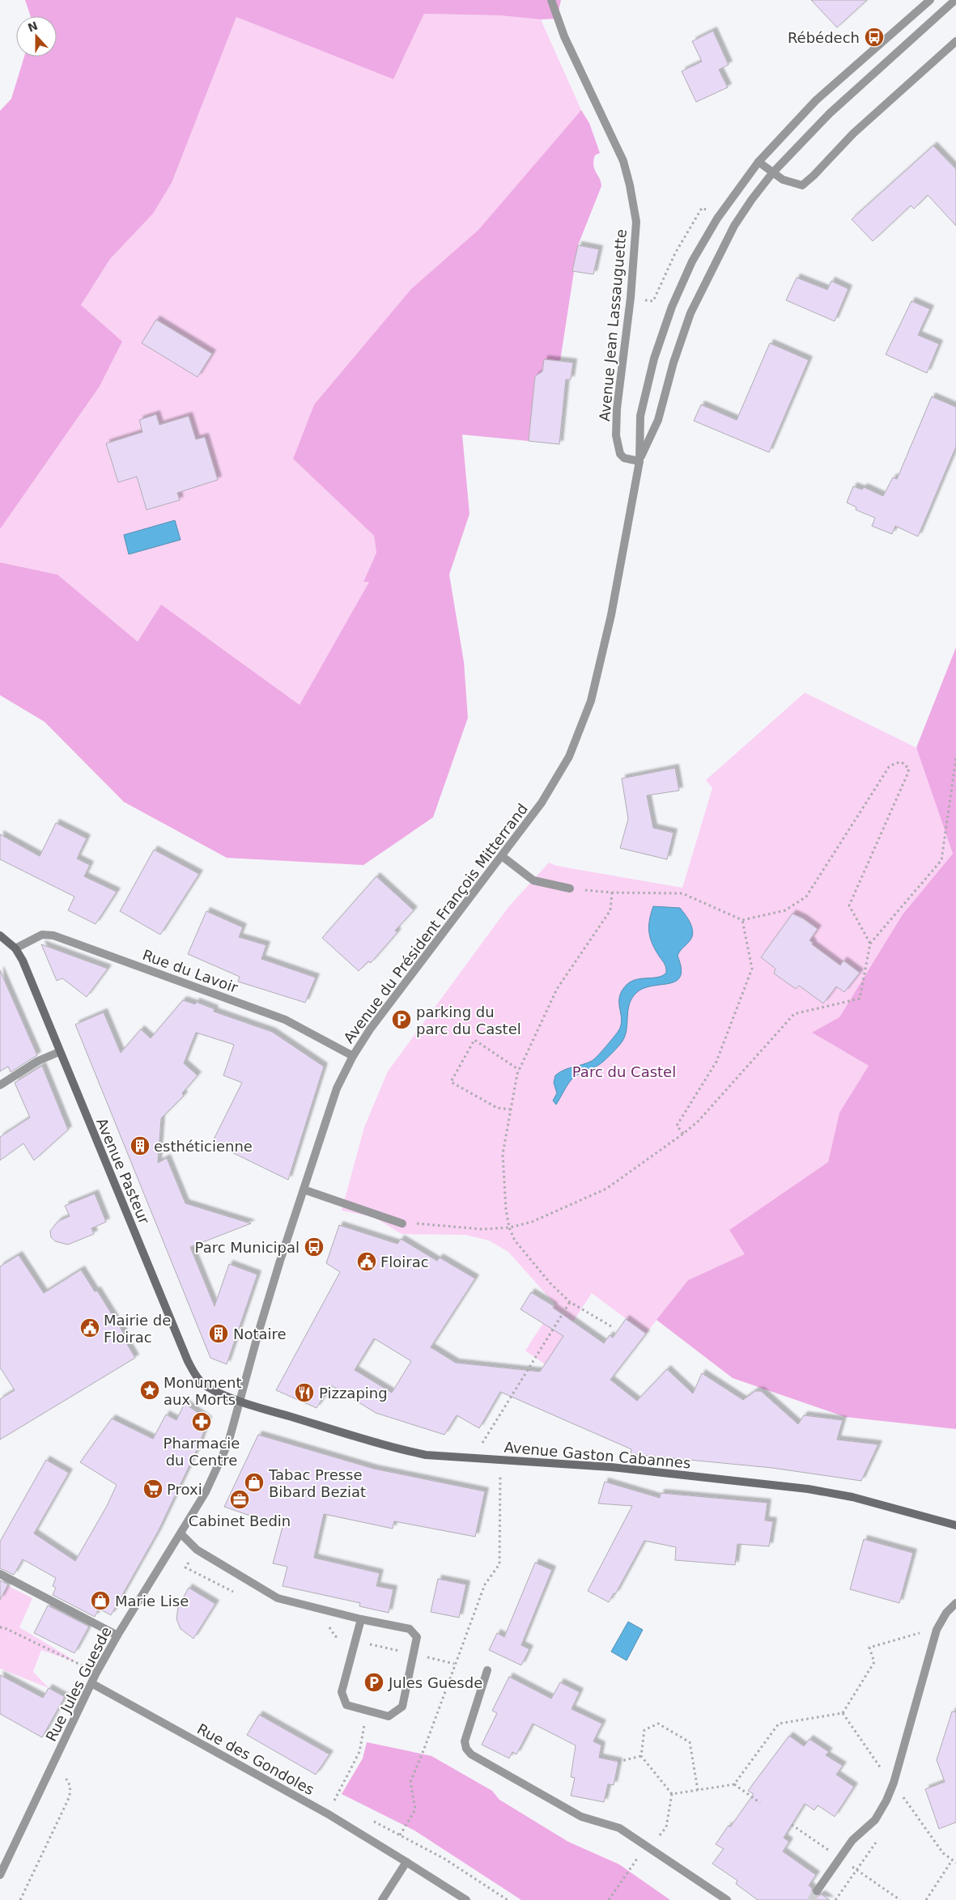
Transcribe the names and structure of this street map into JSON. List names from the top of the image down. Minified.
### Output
{"streets":{"main road":["Avenue Pasteur","Avenue Gaston Cabannes"],"street":["Avenue Jean Lassauguette","Avenue du Président François Mitterrand","Rue du Lavoir","Rue Jules Guesde","Rue des Gondoles"]},"crossings":[["Avenue Jean Lassauguette","Avenue du Président François Mitterrand"],["Avenue du Président François Mitterrand","Rue du Lavoir"],["Avenue du Président François Mitterrand","Avenue Pasteur"],["Avenue du Président François Mitterrand","Avenue Gaston Cabannes"],["Avenue du Président François Mitterrand","Rue Jules Guesde"],["Rue du Lavoir","Avenue Pasteur"],["Avenue Pasteur","Avenue Gaston Cabannes"],["Avenue Pasteur","Rue Jules Guesde"],["Avenue Gaston Cabannes","Rue Jules Guesde"],["Rue Jules Guesde","Rue des Gondoles"]],"parks":["Parc du Castel"],"places":{"bus stop":["Rébédech","Parc Municipal"],"parking":["parking du parc du Castel","Jules Guesde"],"building":["esthéticienne","Notaire"],"public building":["Floirac","Mairie de Floirac"],"place":["Monument aux Morts"],"restaurant":["Pizzaping"],"pharmacy":["Pharmacie du Centre"],"shop":["Tabac Presse Bibard Beziat","Marie Lise"],"supermarket":["Proxi"],"office":["Cabinet Bedin"]},"north":"top"}
